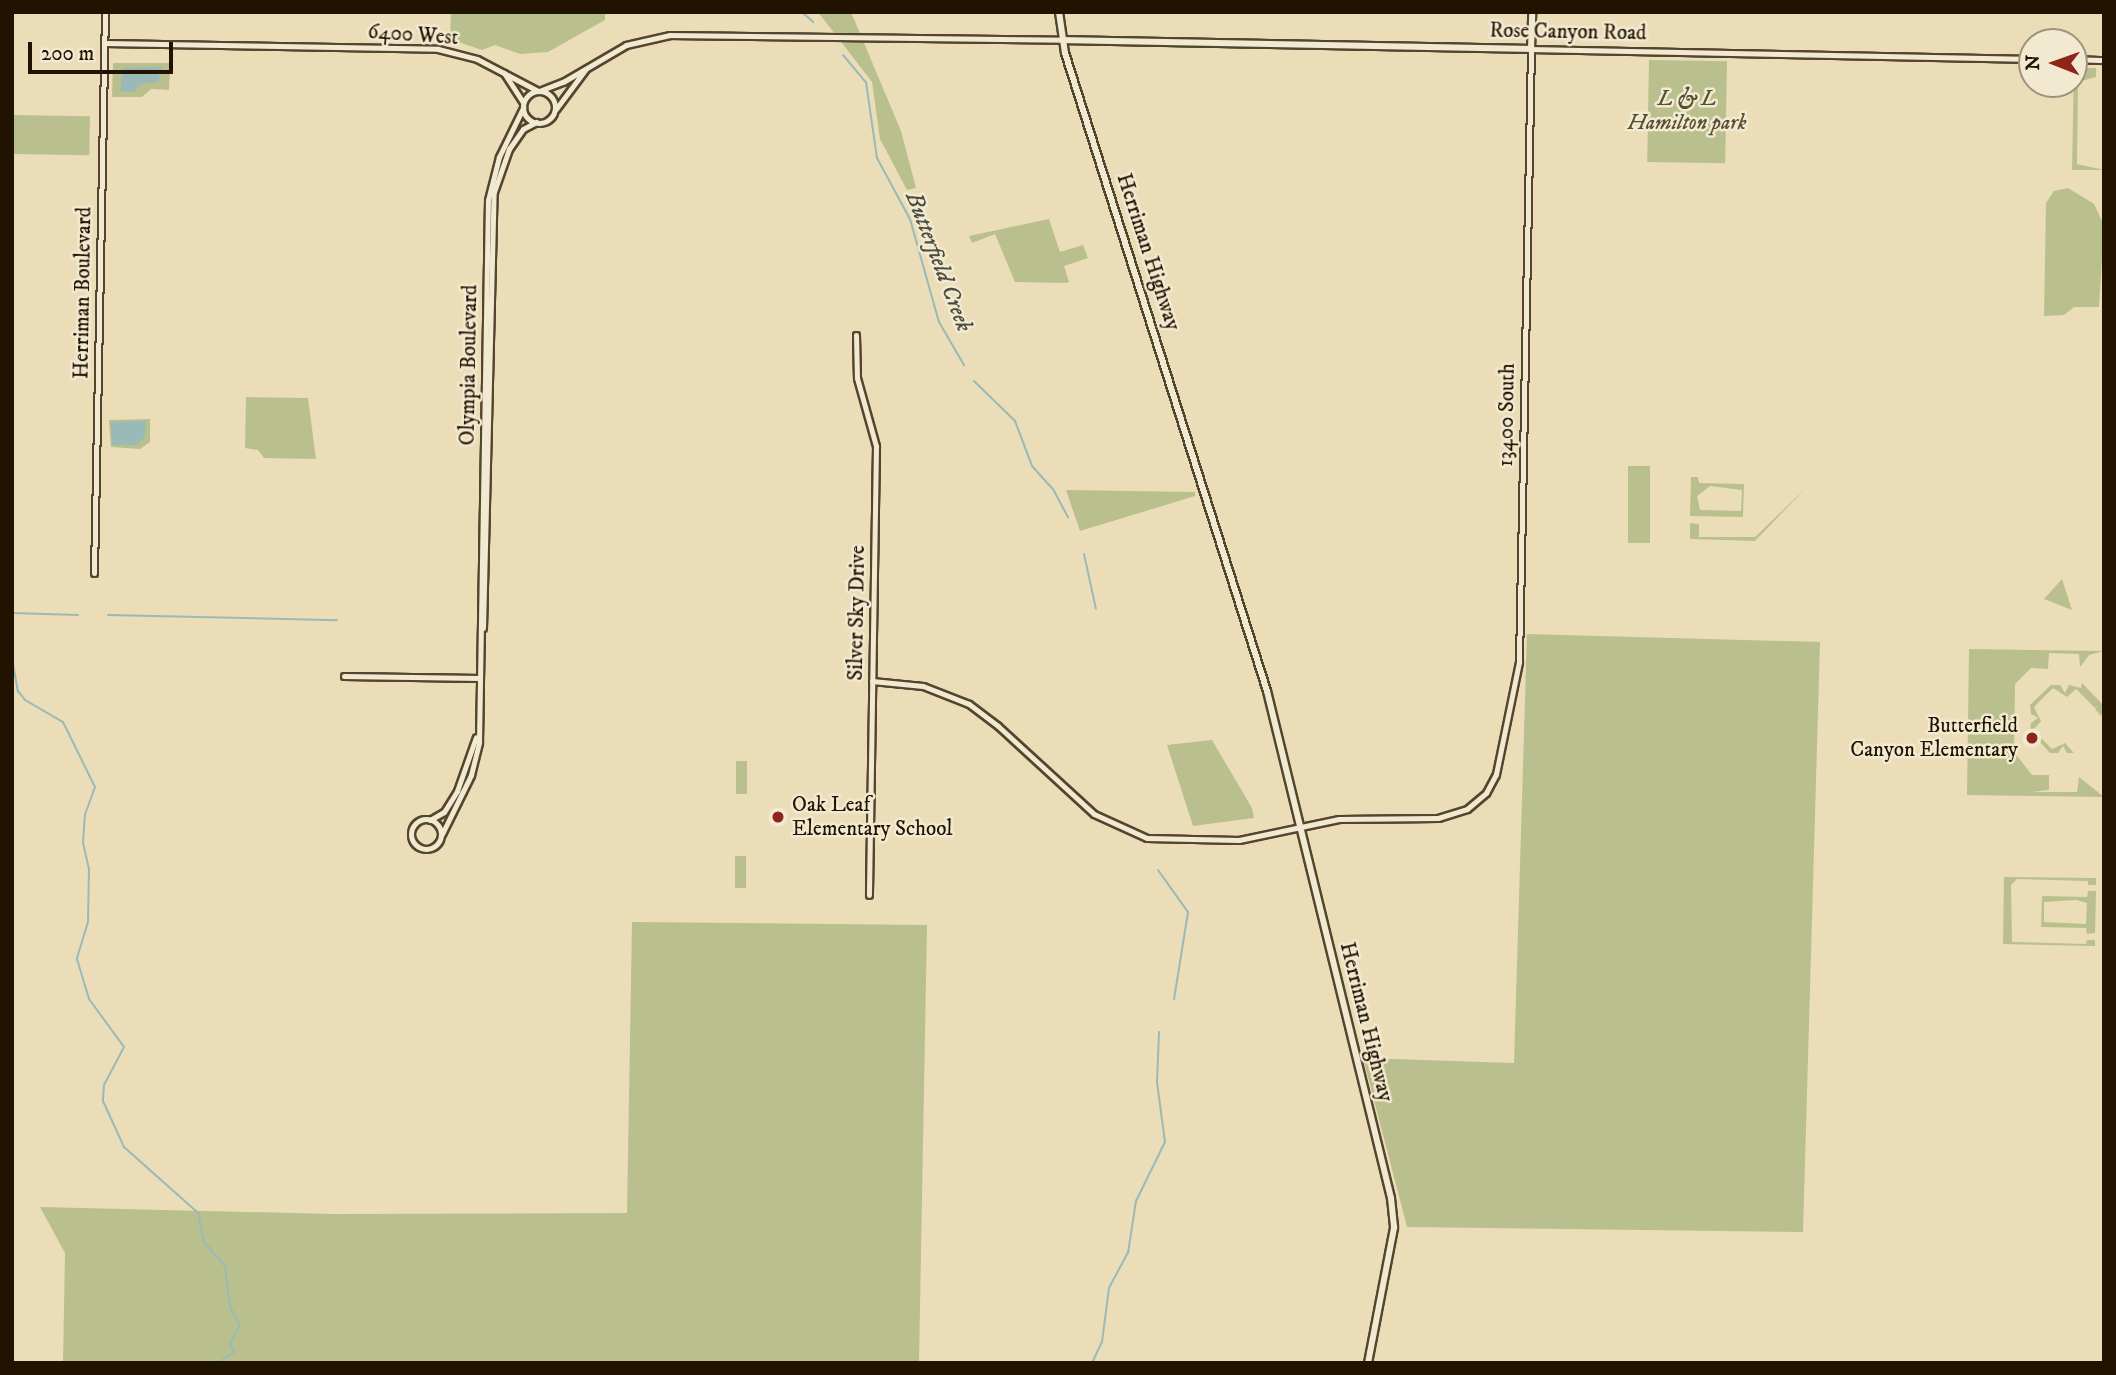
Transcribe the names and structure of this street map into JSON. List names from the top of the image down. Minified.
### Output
{"streets":{"main road":["Rose Canyon Road","Herriman Highway","13400 South"],"street":["6400 West","Herriman Boulevard","Olympia Boulevard","Silver Sky Drive"]},"crossings":[["Rose Canyon Road","Herriman Highway"],["Rose Canyon Road","13400 South"],["6400 West","Herriman Boulevard"],["6400 West","Olympia Boulevard"],["Herriman Highway","13400 South"]],"water":["Butterfield Creek"],"parks":["L & L Hamilton park"],"places":["Butterfield Canyon Elementary","Oak Leaf Elementary School"],"scale_bar":"200 m","north":"left"}
